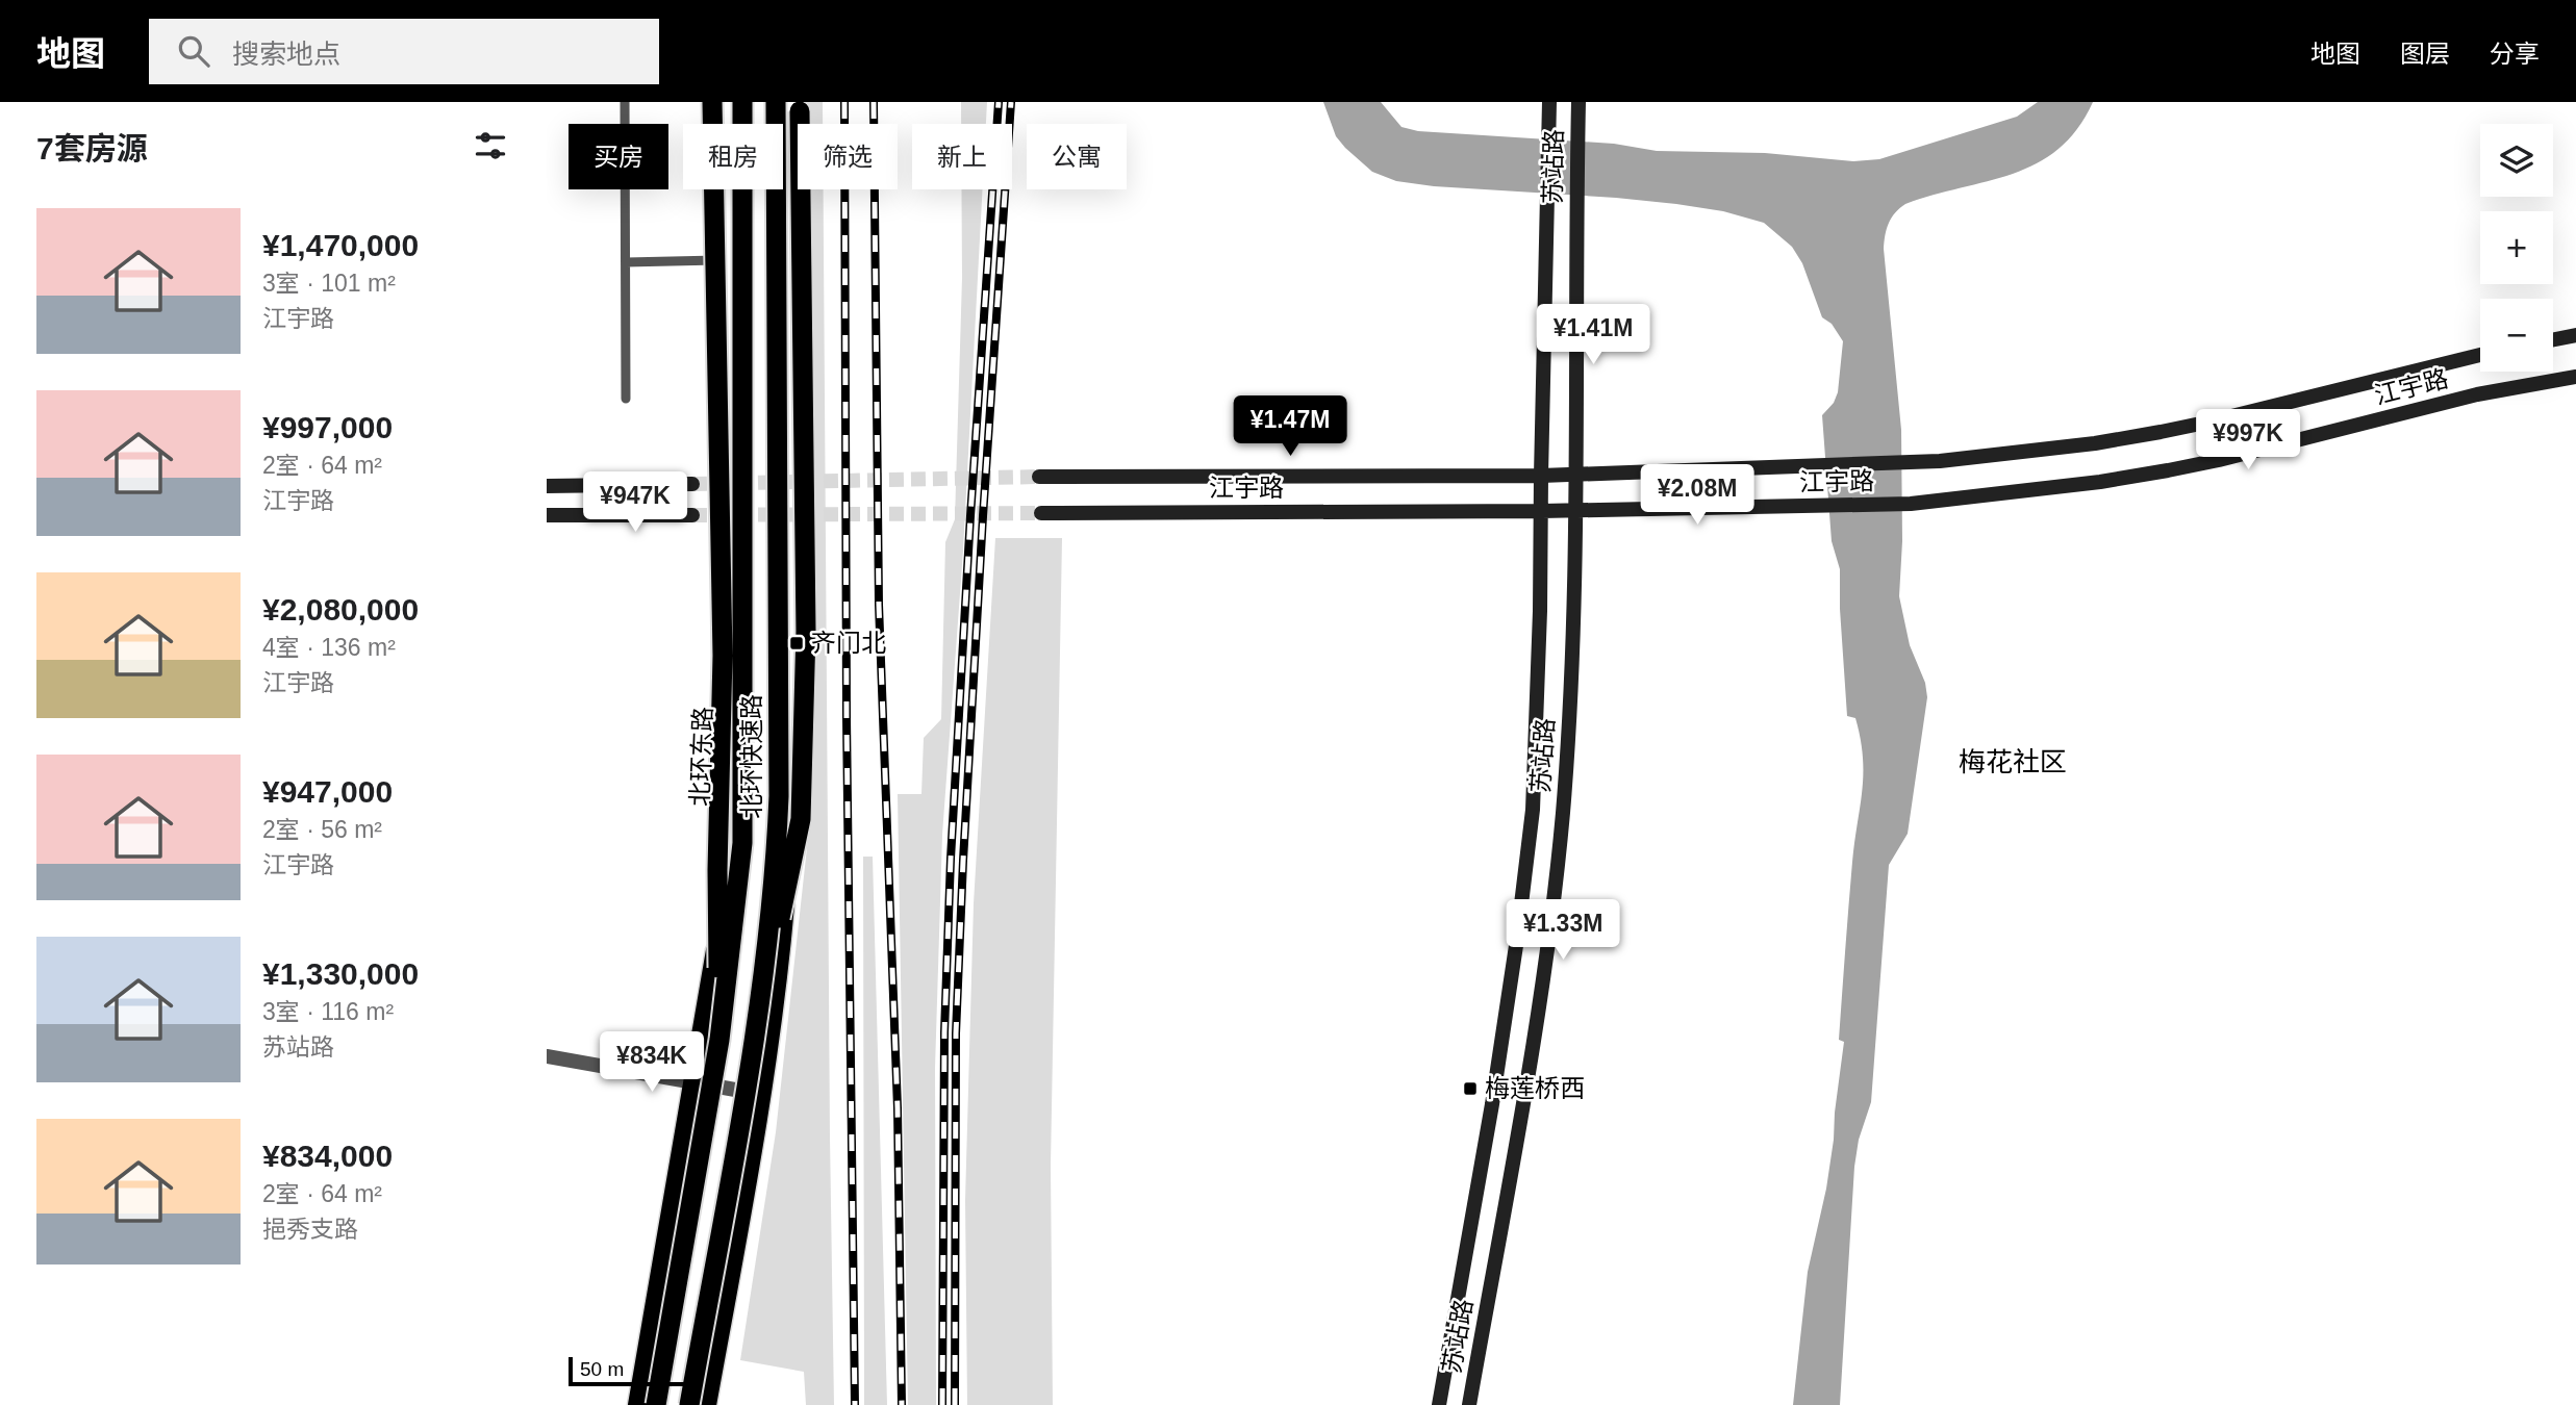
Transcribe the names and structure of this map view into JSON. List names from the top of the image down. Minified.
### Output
{"streets":{"highway":["北环快速路"],"main road":["苏站路","江宇路","北环东路"]},"crossings":[["苏站路","江宇路"]],"districts":["梅花社区"],"places":{"transit":["齐门北","梅莲桥西"]},"scale_bar":"50 m","page":{"header":"地图","search":"搜索地点","nav":["地图","图层","分享"],"heading":"7套房源","map_buttons":["+","−"],"chip":["买房","租房","筛选","新上","公寓"],"list":[{"name":"¥1,470,000","note":"3室 · 101 m² · 江宇路"},{"name":"¥997,000","note":"2室 · 64 m² · 江宇路"},{"name":"¥2,080,000","note":"4室 · 136 m² · 江宇路"},{"name":"¥947,000","note":"2室 · 56 m² · 江宇路"},{"name":"¥1,330,000","note":"3室 · 116 m² · 苏站路"},{"name":"¥834,000","note":"2室 · 64 m² · 挹秀支路"}],"price":["¥1.41M","¥1.47M","¥997K","¥2.08M","¥947K","¥1.33M","¥834K"],"scale":"50 m"}}
